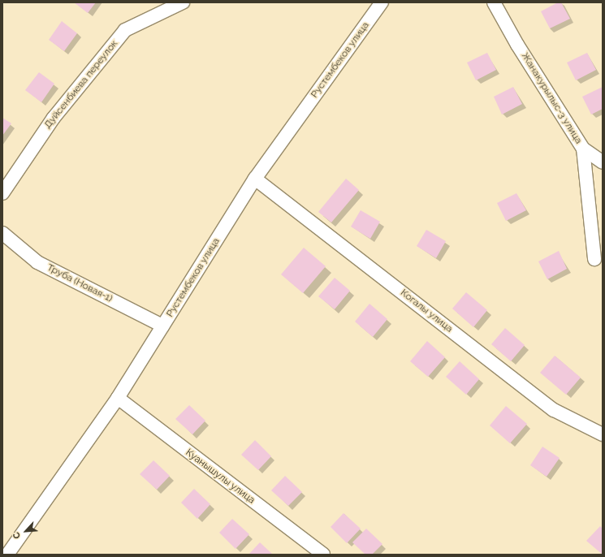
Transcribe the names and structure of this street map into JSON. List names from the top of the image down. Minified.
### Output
{"streets":{"street":["Рустембеков улица","Дуйсенбиева переулок","Жанакурылыс-3 улица","Труба (Новая-1)","Когалы улица","Куанышулы улица"]},"crossings":[["Рустембеков улица","Труба (Новая-1)"],["Рустембеков улица","Когалы улица"],["Рустембеков улица","Куанышулы улица"]],"north":"bottom left"}
